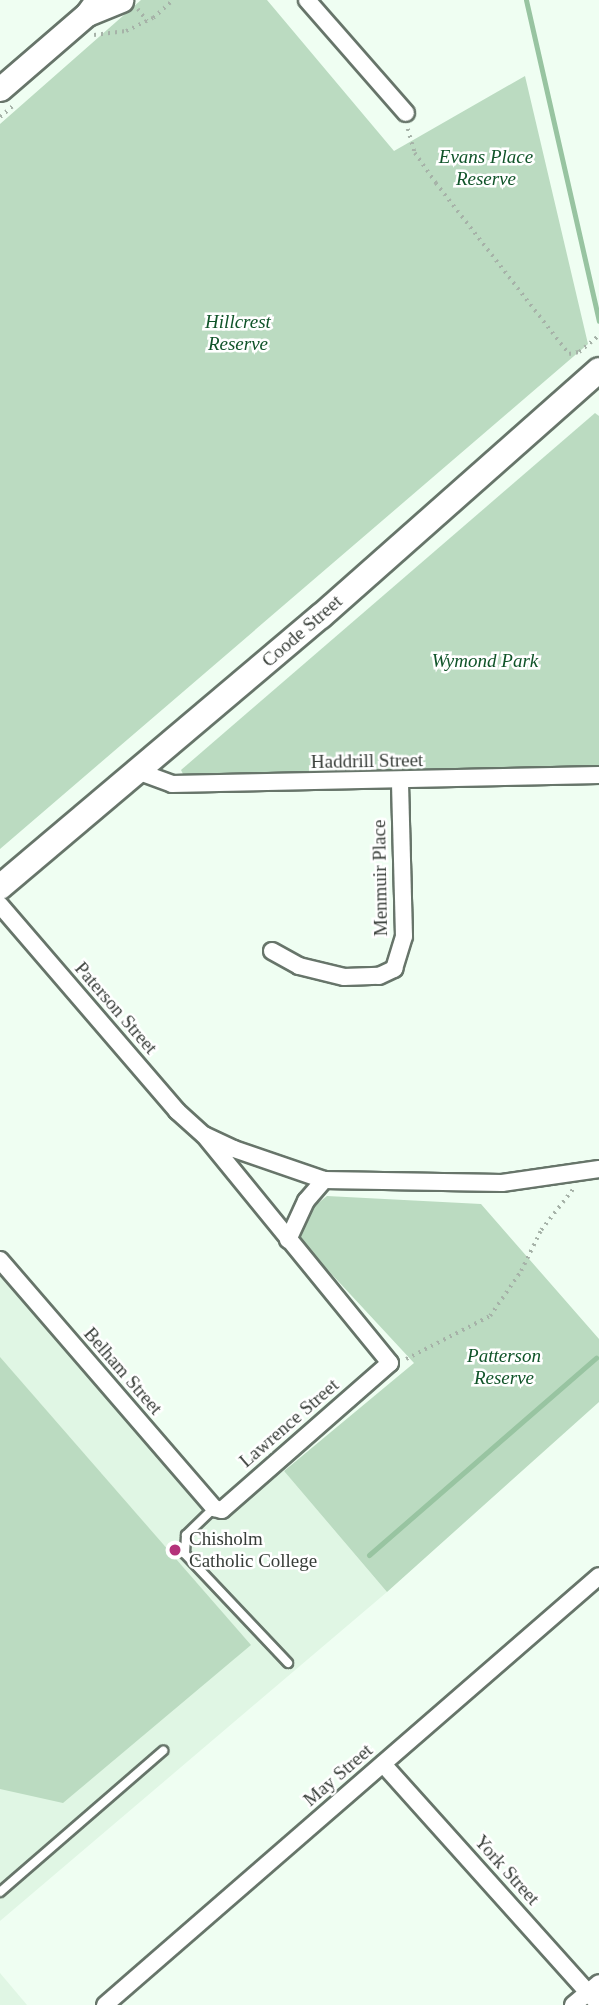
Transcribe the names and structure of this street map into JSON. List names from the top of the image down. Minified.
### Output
{"streets":{"main road":["Coode Street"],"street":["Haddrill Street","Menmuir Place","Paterson Street","Belham Street","Lawrence Street","May Street","York Street"]},"crossings":[["Coode Street","Haddrill Street"],["Haddrill Street","Menmuir Place"],["Paterson Street","Lawrence Street"],["Belham Street","Lawrence Street"],["May Street","York Street"]],"parks":["Evans Place Reserve","Hillcrest Reserve","Wymond Park","Patterson Reserve"],"places":["Chisholm Catholic College"]}
